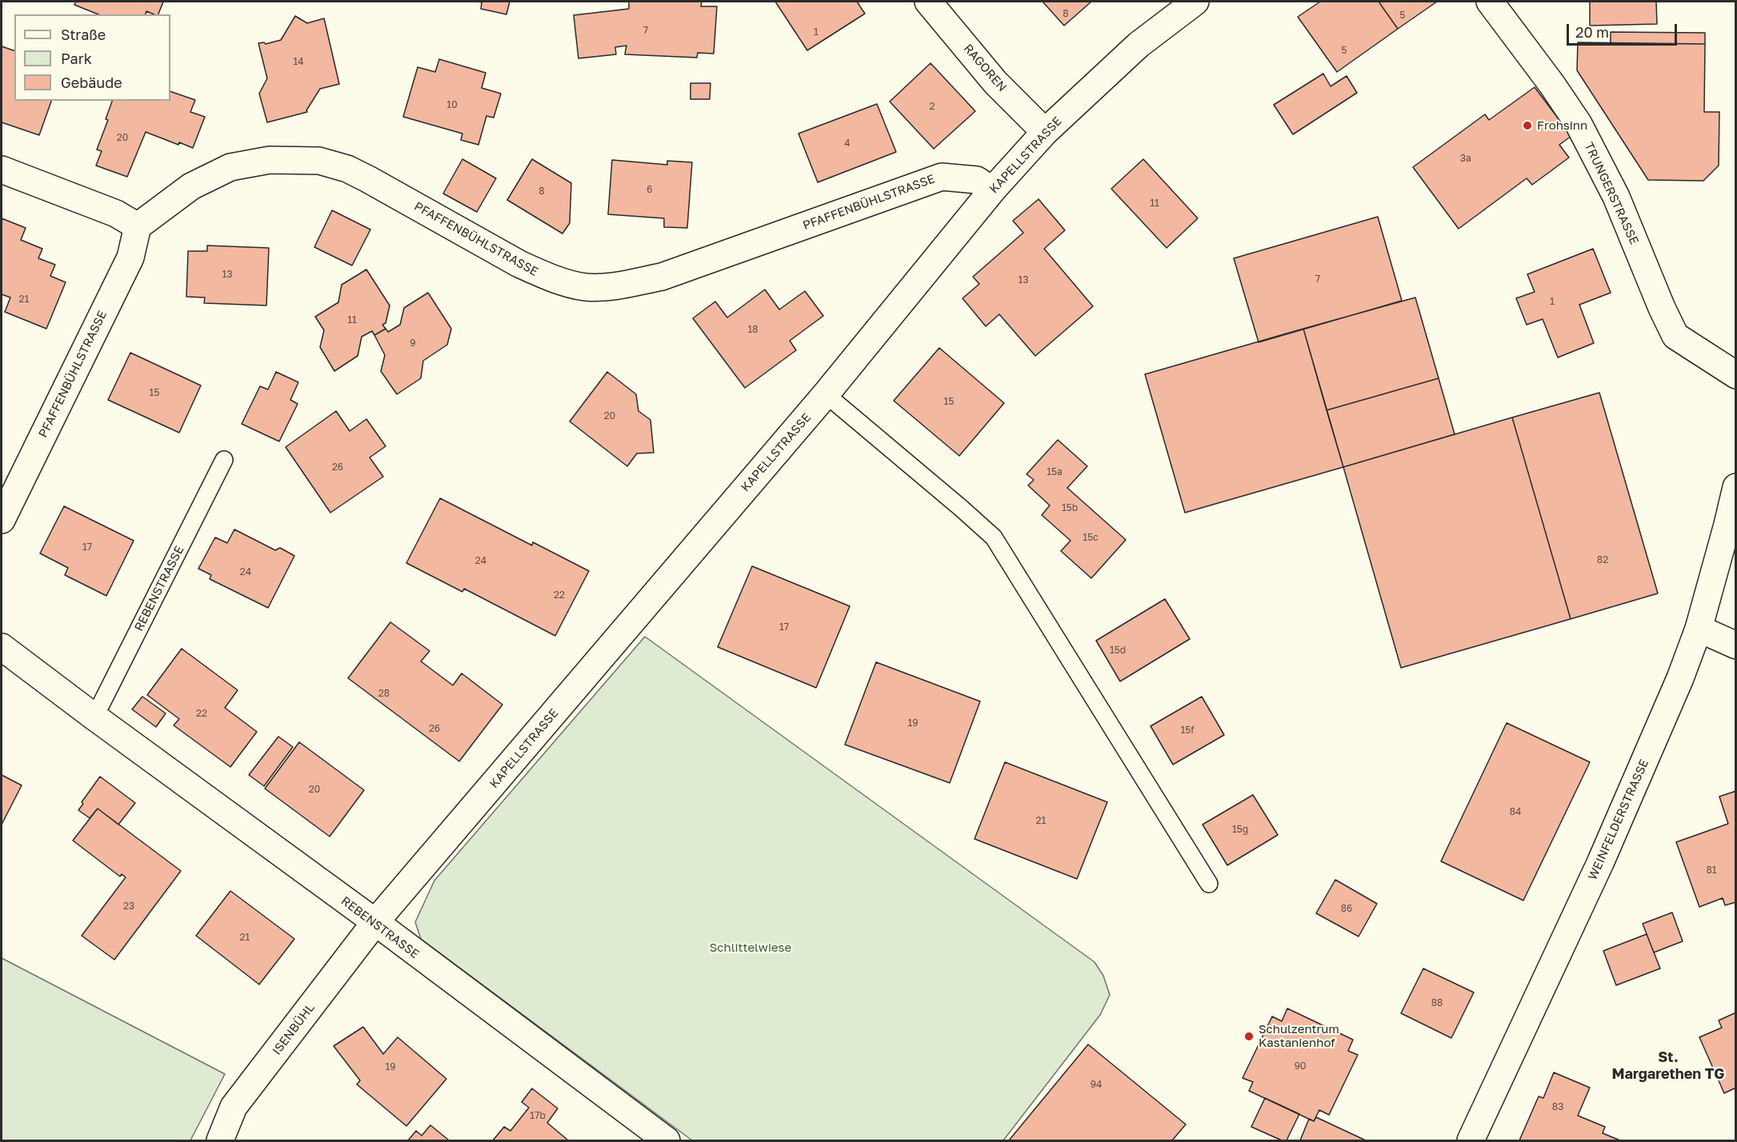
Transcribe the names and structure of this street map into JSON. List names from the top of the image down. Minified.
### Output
{"streets":{"street":["RAGOREN","KAPELLSTRASSE","TRUNGERSTRASSE","PFAFFENBÜHLSTRASSE","REBENSTRASSE","WEINFELDERSTRASSE","ISENBÜHL"]},"crossings":[["RAGOREN","KAPELLSTRASSE"],["KAPELLSTRASSE","PFAFFENBÜHLSTRASSE"],["KAPELLSTRASSE","REBENSTRASSE"],["KAPELLSTRASSE","ISENBÜHL"],["REBENSTRASSE","ISENBÜHL"]],"districts":["St. Margarethen TG"],"parks":["Schlittelwiese"],"places":["Frohsinn","Schulzentrum Kastanienhof"],"house_numbers":["8","5","7","1","5","14","10","2","20","4","3a","6","8","11","13","7","13","21","1","11","18","9","15","15","20","26","15a","15b","15c","17","82","24","24","22","17","15d","28","22","19","26","15f","20","84","21","15g","81","23","86","21","88","90","19","94","83","17b"],"legend":["Straße","Park","Gebäude"],"scale_bar":"20 m"}
